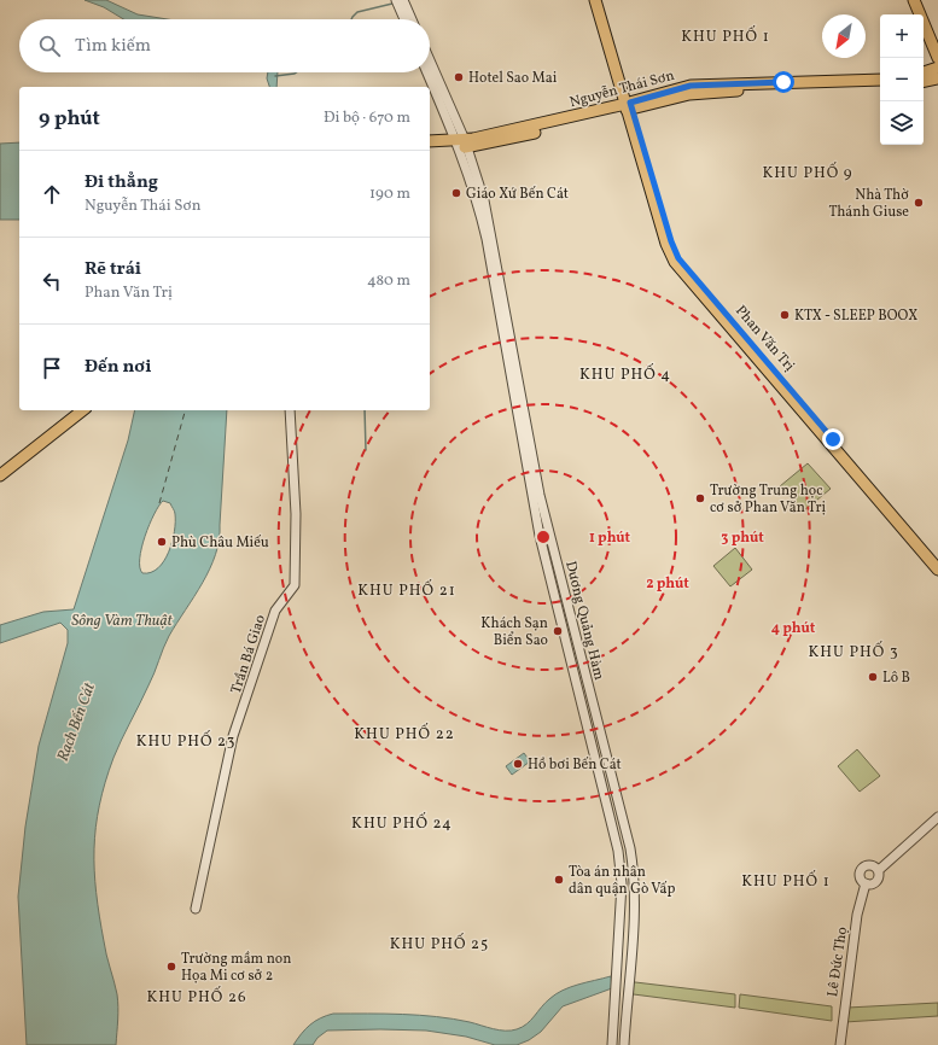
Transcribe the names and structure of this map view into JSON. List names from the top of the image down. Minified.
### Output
{"streets":{"main road":["Nguyễn Thái Sơn","Phan Văn Trị"],"street":["Dương Quảng Hàm","Trần Bá Giao","Lê Đức Thọ"]},"crossings":[["Nguyễn Thái Sơn","Phan Văn Trị"],["Nguyễn Thái Sơn","Dương Quảng Hàm"]],"districts":["KHU PHỐ 1","KHU PHỐ 9","KHU PHỐ 4","KHU PHỐ 21","KHU PHỐ 3","KHU PHỐ 22","KHU PHỐ 23","KHU PHỐ 24","KHU PHỐ 1","KHU PHỐ 25","KHU PHỐ 26"],"water":["Sông Vàm Thuật","Rạch Bến Cát"],"places":["Hotel Sao Mai","Giáo Xứ Bến Cát","Nhà Thờ Thánh Giuse","KTX - SLEEP BOOX","Trường Trung học cơ sở Phan Văn Trị","Phù Châu Miếu","Khách Sạn Biển Sao","Lô B","Hồ bơi Bến Cát","Tòa án nhân dân quận Gò Vấp","Trường mầm non Họa Mi cơ sở 2"],"north":"bottom left","page":{"map_buttons":["+","−"],"search":"Tìm kiếm","heading":["9 phút","Đi bộ · 670 m"],"list":[["Đi thẳng","Nguyễn Thái Sơn","190 m"],["Rẽ trái","Phan Văn Trị","480 m"],"Đến nơi"]},"rings":["1 phút","3 phút","2 phút","4 phút"]}
